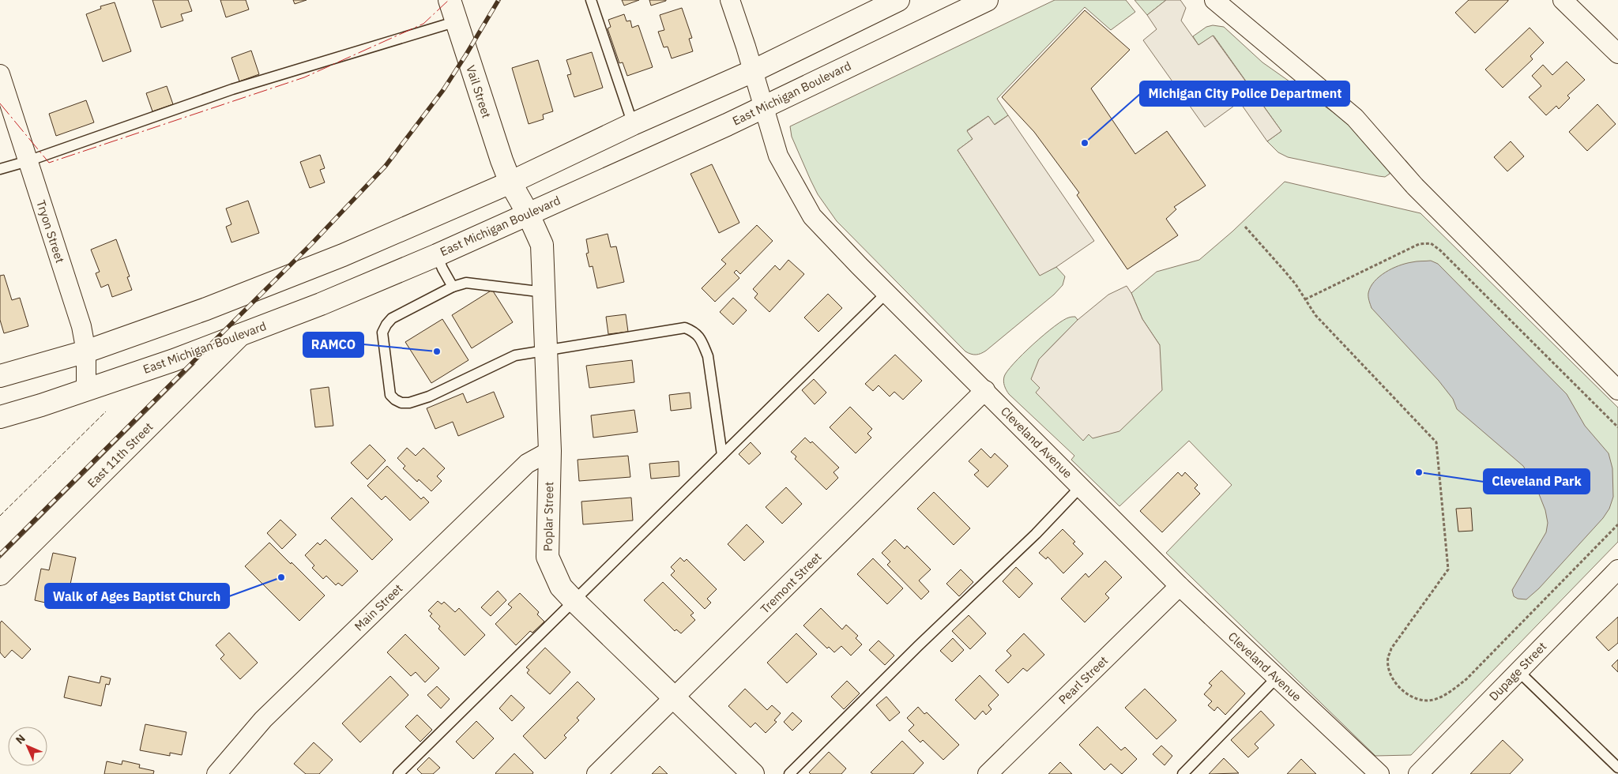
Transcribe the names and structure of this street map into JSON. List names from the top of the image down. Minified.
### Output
{"streets":{"main road":["Vail Street","East Michigan Boulevard","East 11th Street","Poplar Street"],"street":["Tryon Street","Cleveland Avenue","Tremont Street","Main Street","Dupage Street","Pearl Street"]},"crossings":[["Vail Street","Poplar Street"],["East Michigan Boulevard","Tryon Street"],["East Michigan Boulevard","Cleveland Avenue"],["East Michigan Boulevard","East 11th Street"],["East Michigan Boulevard","Poplar Street"],["Cleveland Avenue","Tremont Street"],["Cleveland Avenue","Pearl Street"],["Poplar Street","Tremont Street"],["Poplar Street","Main Street"]],"places":["Michigan City Police Department","RAMCO","Cleveland Park","Walk of Ages Baptist Church"],"north":"top left"}
